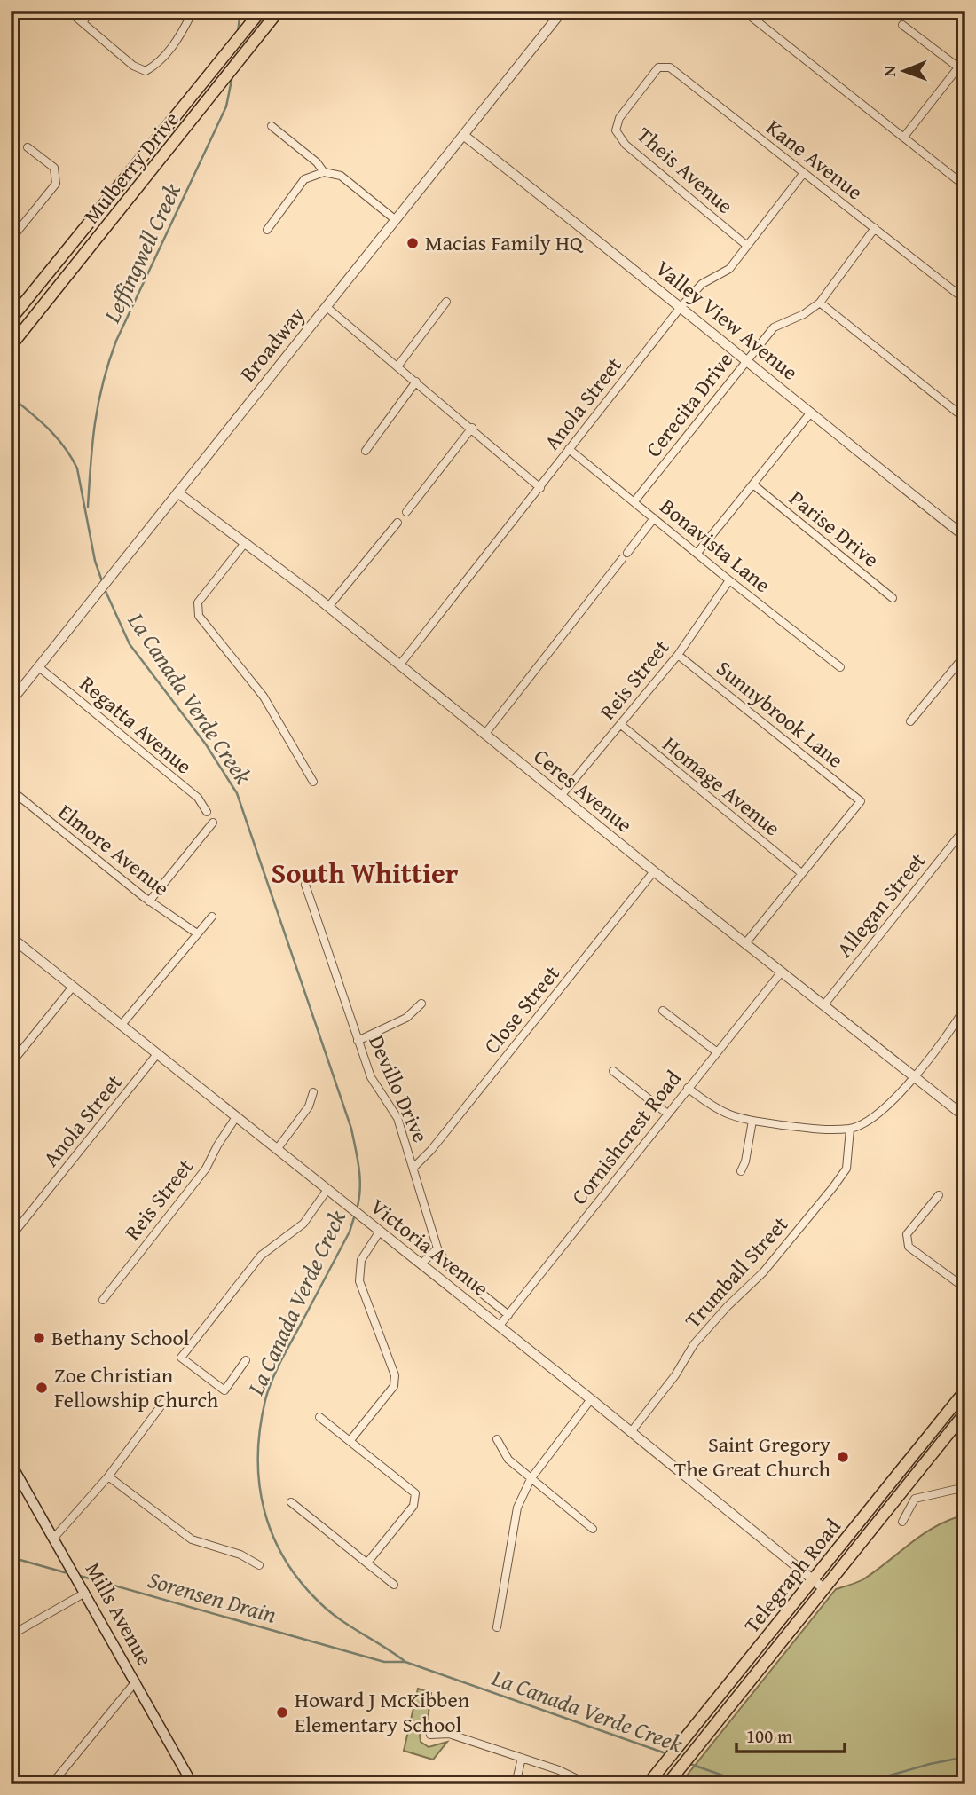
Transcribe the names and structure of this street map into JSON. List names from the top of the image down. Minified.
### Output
{"streets":{"main road":["Mulberry Drive","Telegraph Road","Mills Avenue"],"street":["Kane Avenue","Theis Avenue","Valley View Avenue","Broadway","Anola Street","Cerecita Drive","Parise Drive","Bonavista Lane","Reis Street","Sunnybrook Lane","Regatta Avenue","Homage Avenue","Ceres Avenue","Elmore Avenue","Allegan Street","Close Street","Devillo Drive","Cornishcrest Road","Victoria Avenue","Trumball Street"]},"crossings":[["Kane Avenue","Theis Avenue"],["Kane Avenue","Anola Street"],["Kane Avenue","Cerecita Drive"],["Theis Avenue","Anola Street"],["Valley View Avenue","Broadway"],["Valley View Avenue","Anola Street"],["Valley View Avenue","Cerecita Drive"],["Broadway","Regatta Avenue"],["Broadway","Ceres Avenue"],["Anola Street","Bonavista Lane"],["Anola Street","Ceres Avenue"],["Anola Street","Victoria Avenue"],["Cerecita Drive","Bonavista Lane"],["Bonavista Lane","Reis Street"],["Reis Street","Sunnybrook Lane"],["Reis Street","Homage Avenue"],["Reis Street","Ceres Avenue"],["Reis Street","Victoria Avenue"],["Sunnybrook Lane","Homage Avenue"],["Ceres Avenue","Allegan Street"],["Ceres Avenue","Close Street"],["Ceres Avenue","Cornishcrest Road"],["Close Street","Devillo Drive"],["Devillo Drive","Victoria Avenue"],["Cornishcrest Road","Victoria Avenue"],["Victoria Avenue","Trumball Street"],["Victoria Avenue","Telegraph Road"]],"districts":["South Whittier"],"water":["Leffingwell Creek","La Canada Verde Creek","Sorensen Drain"],"places":["Macias Family HQ","Bethany School","Zoe Christian Fellowship Church","Saint Gregory The Great Church","Howard J McKibben Elementary School"],"scale_bar":"100 m","north":"left"}
